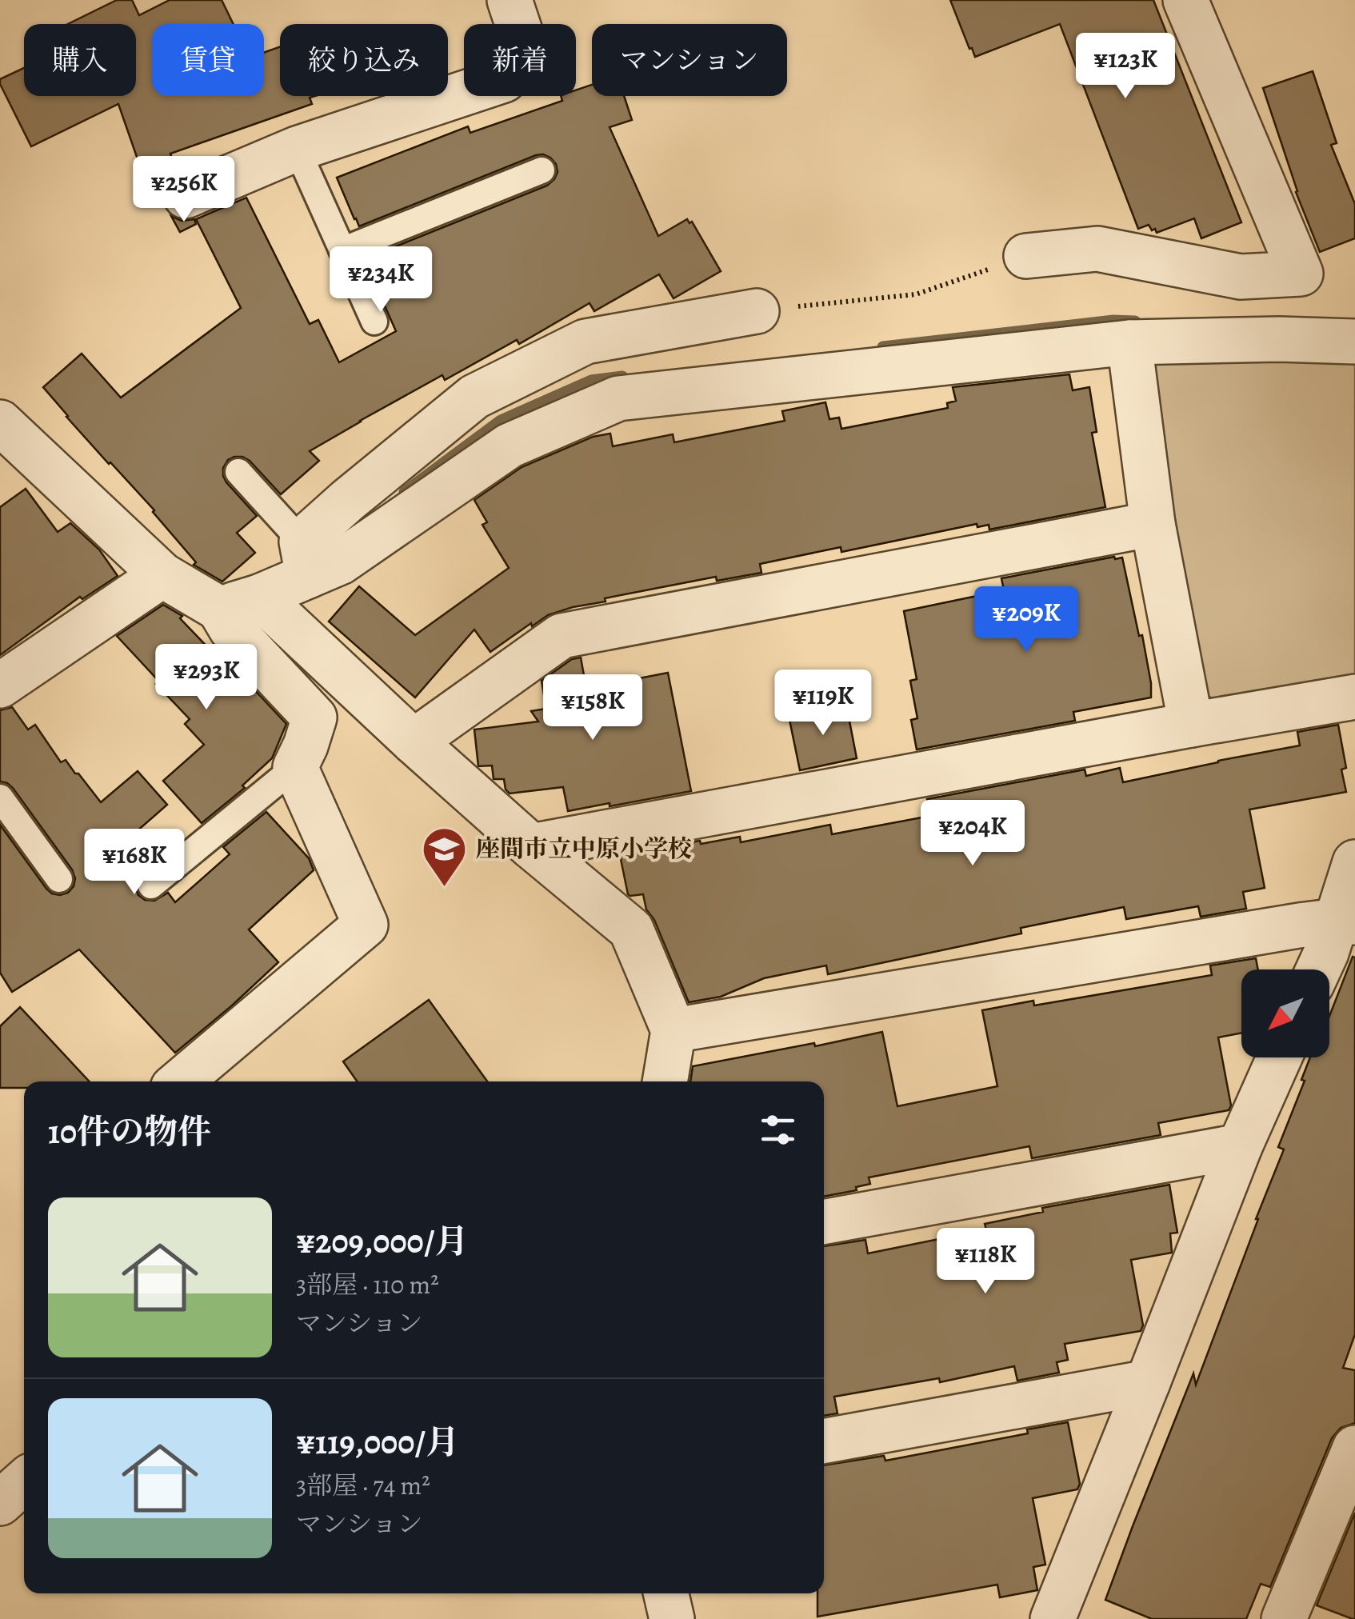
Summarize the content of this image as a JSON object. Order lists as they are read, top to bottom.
{
  "places": {
    "school or university": ["座間市立中原小学校"]
  },
  "north": "bottom left",
  "page": {
    "chip": [
      "購入",
      "賃貸",
      "絞り込み",
      "新着",
      "マンション"
    ],
    "price": [
      "¥123K",
      "¥256K",
      "¥234K",
      "¥209K",
      "¥293K",
      "¥119K",
      "¥158K",
      "¥204K",
      "¥168K",
      "¥118K"
    ],
    "heading": "10件の物件",
    "list": [
      {
        "name": "¥209,000/月",
        "note": "3部屋 · 110 m² · マンション"
      },
      {
        "name": "¥119,000/月",
        "note": "3部屋 · 74 m² · マンション"
      }
    ]
  }
}
